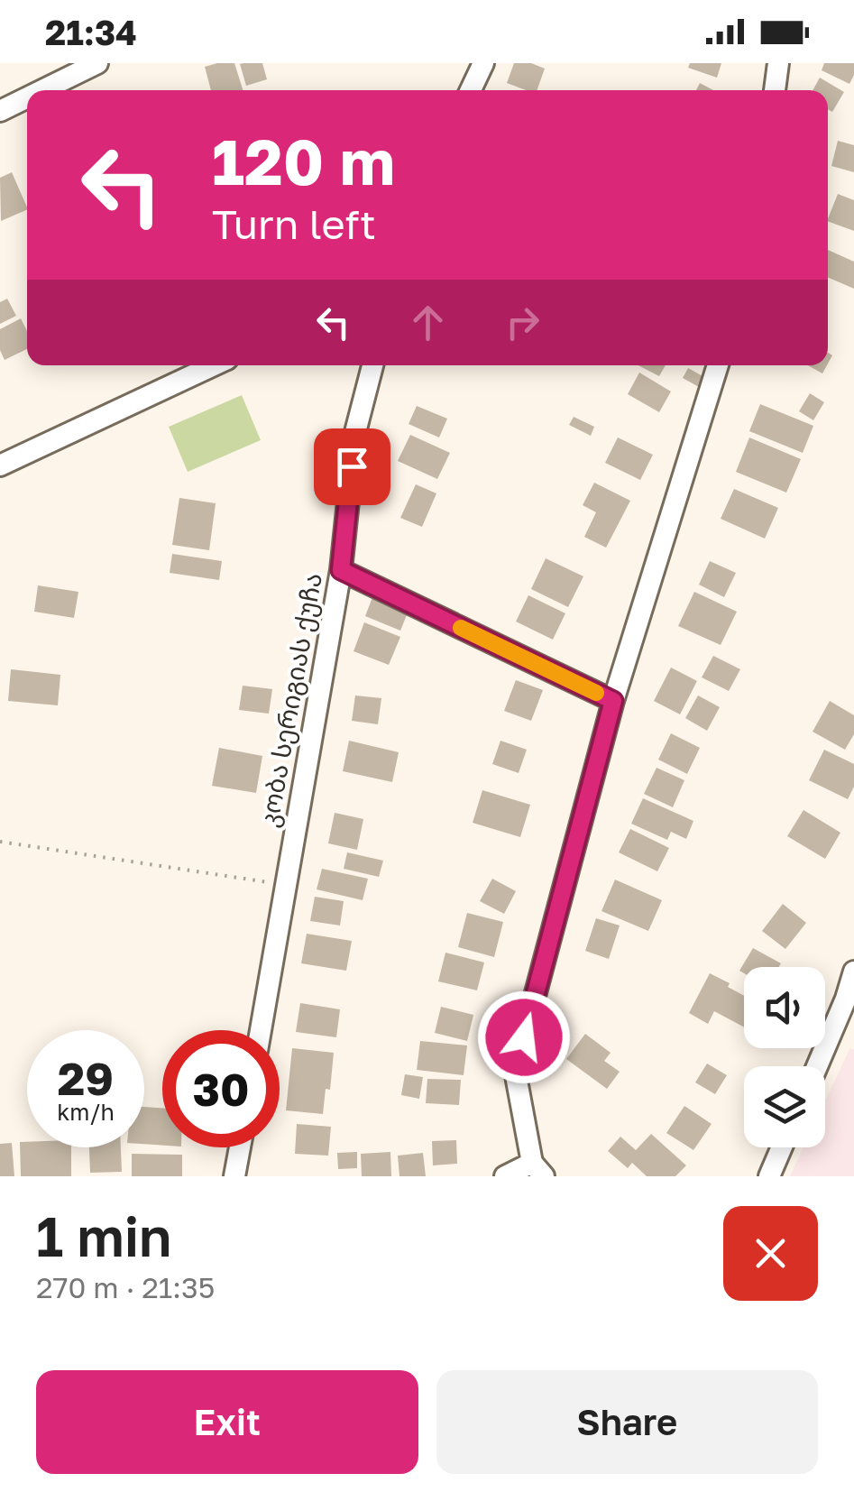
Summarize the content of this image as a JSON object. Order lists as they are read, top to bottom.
{
  "streets": {
    "street": ["კობა სერიგიას ქუჩა"]
  },
  "page": {
    "status": "21:34",
    "turn": ["120 m", "Turn left"],
    "speed": "29 km/h",
    "limit": "30",
    "heading": ["1 min", "270 m · 21:35"],
    "buttons": ["Exit", "Share"]
  }
}
